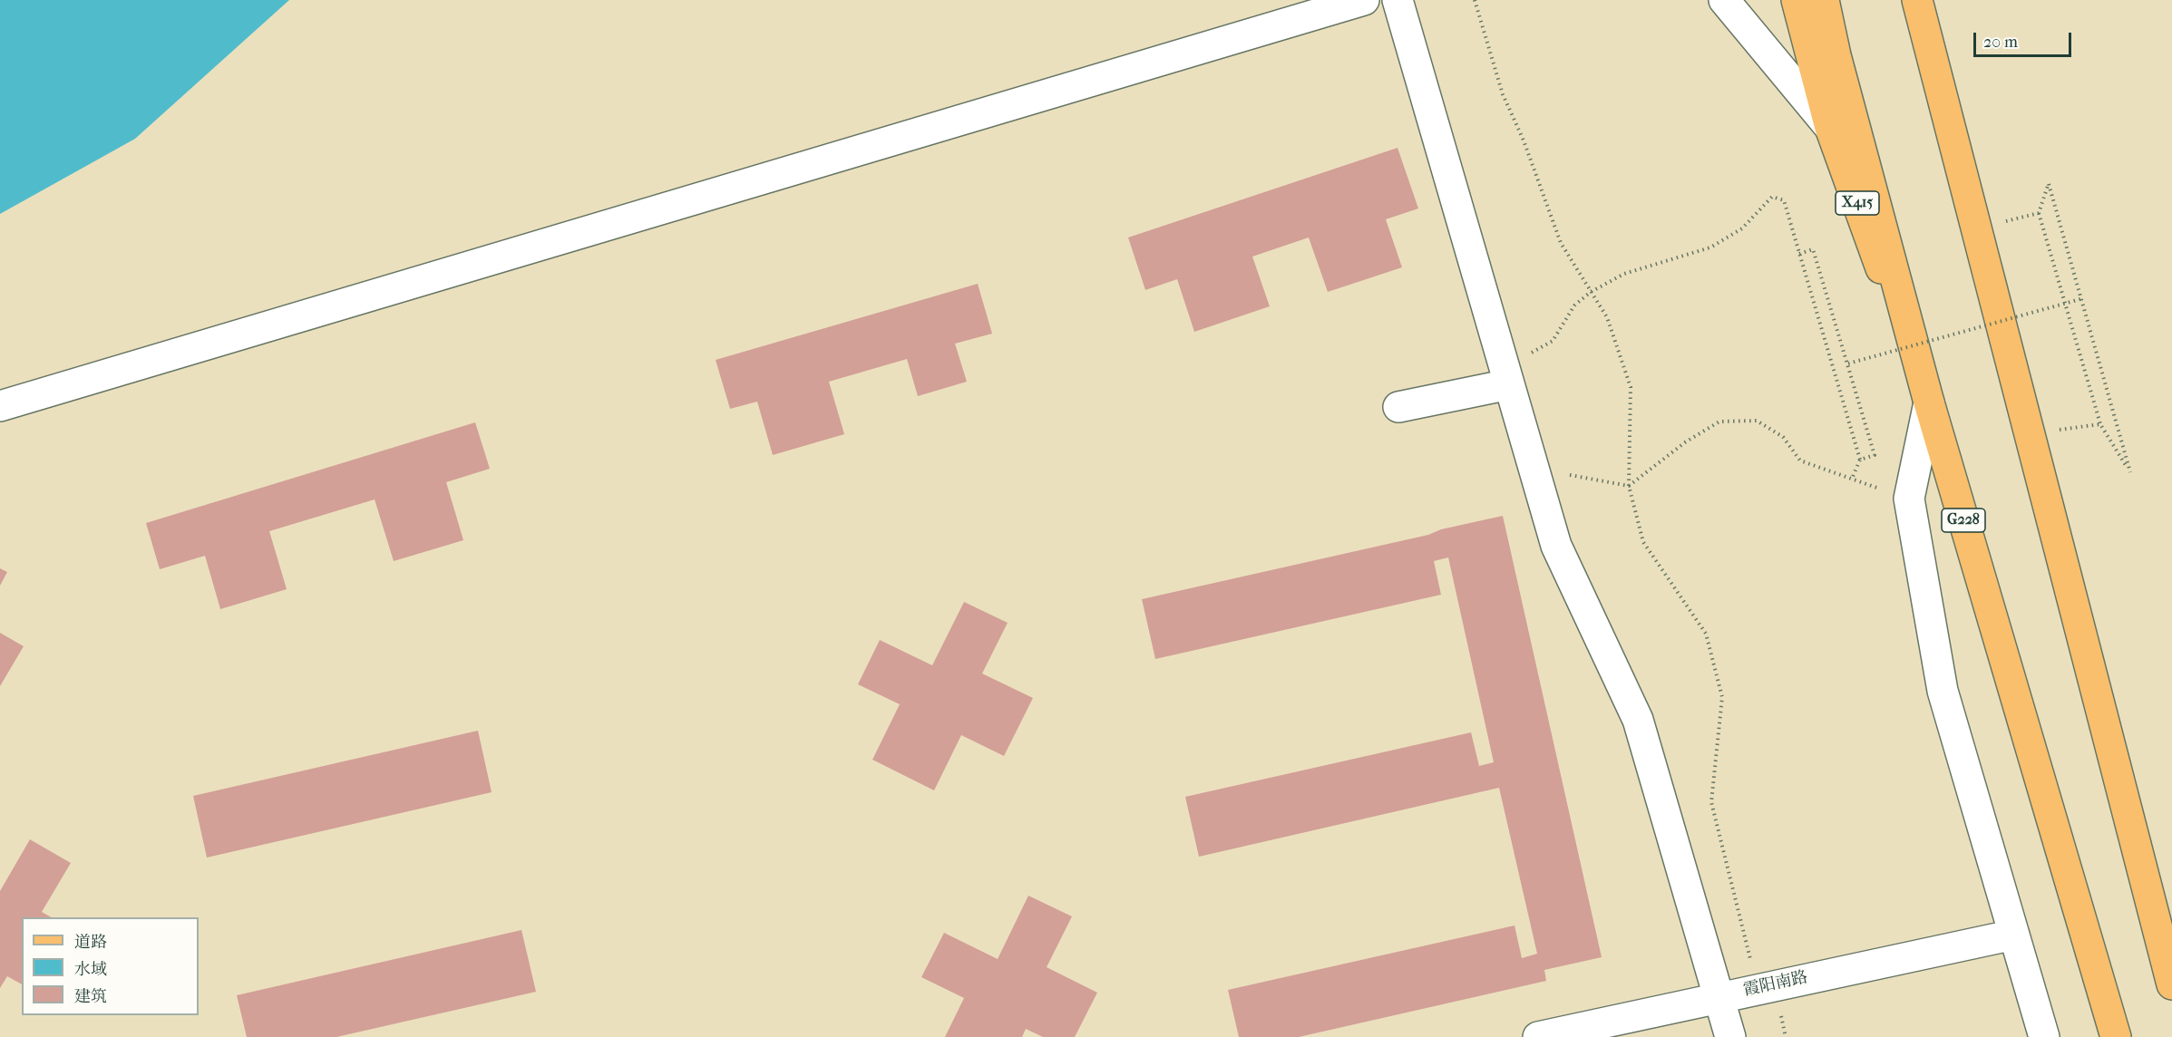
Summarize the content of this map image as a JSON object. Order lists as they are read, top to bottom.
{
  "streets": {
    "main road": ["X415", "G228"],
    "street": ["霞阳南路"]
  },
  "crossings": [
    ["X415", "G228"]
  ],
  "legend": ["道路", "水域", "建筑"],
  "scale_bar": "20 m"
}
